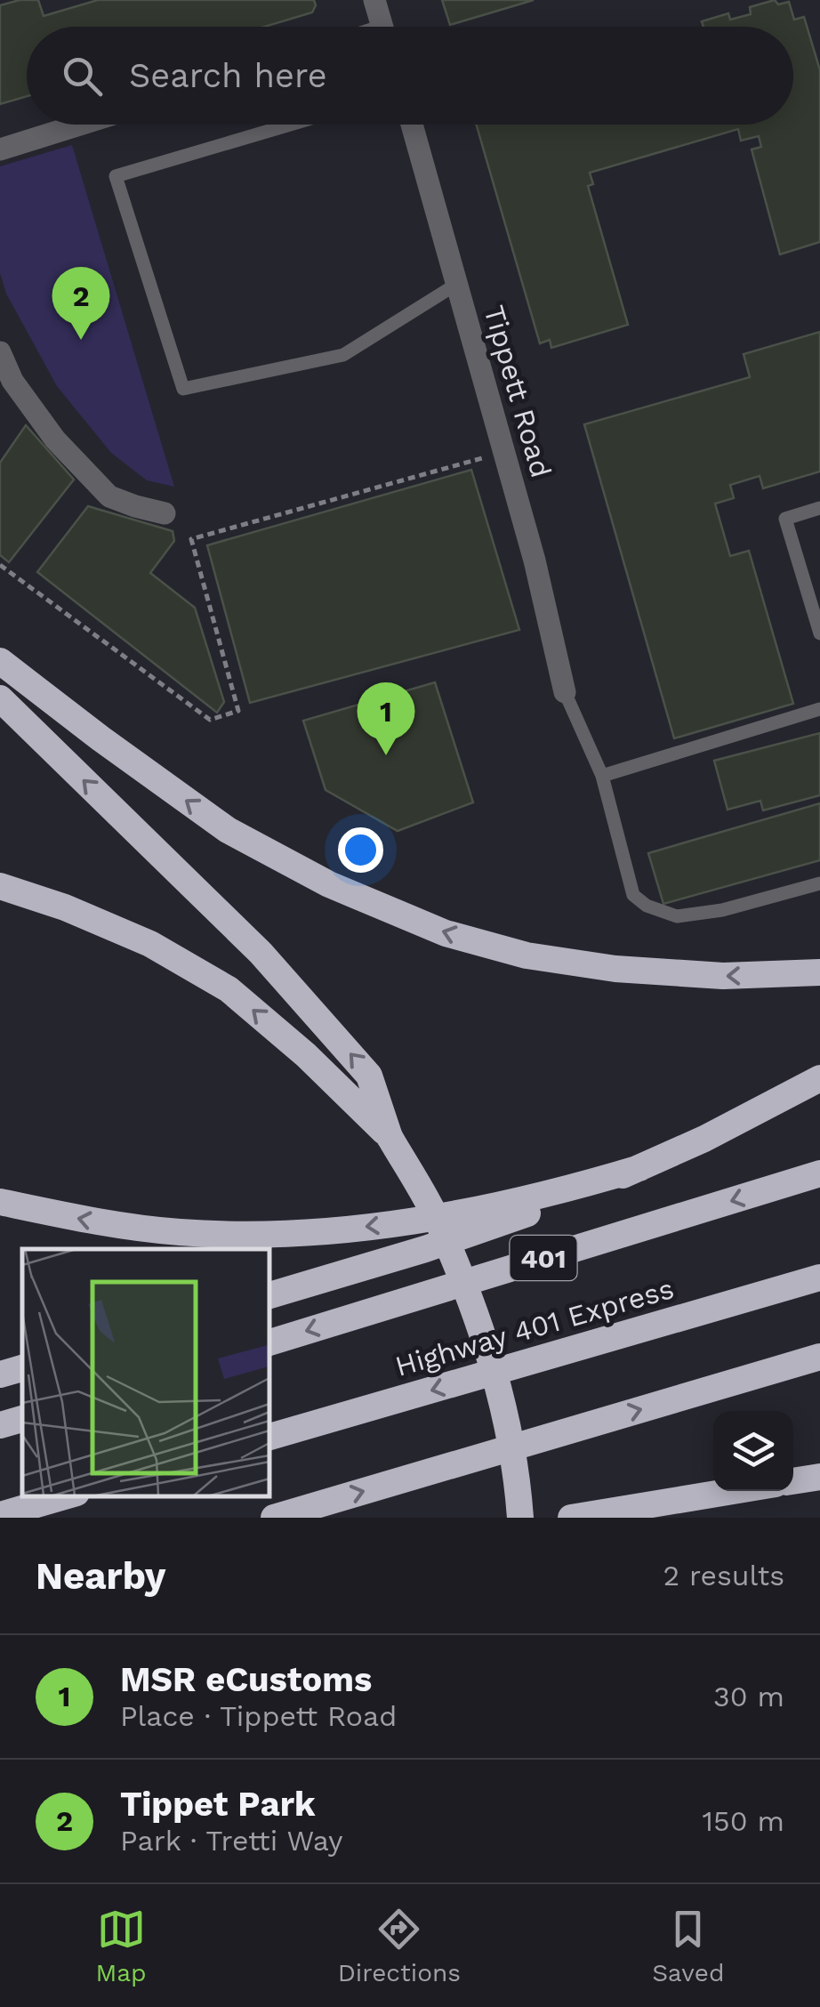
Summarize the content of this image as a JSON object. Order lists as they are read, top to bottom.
{
  "streets": {
    "highway": ["401", "Highway 401 Express"],
    "street": ["Tippett Road"]
  },
  "page": {
    "search": "Search here",
    "pins": ["2", "1"],
    "heading": ["Nearby", "2 results"],
    "list": [
      {
        "mark": "1",
        "name": "MSR eCustoms",
        "note": "Place · Tippett Road",
        "value": "30 m"
      },
      {
        "mark": "2",
        "name": "Tippet Park",
        "note": "Park · Tretti Way",
        "value": "150 m"
      }
    ],
    "nav": ["Map", "Directions", "Saved"]
  }
}
